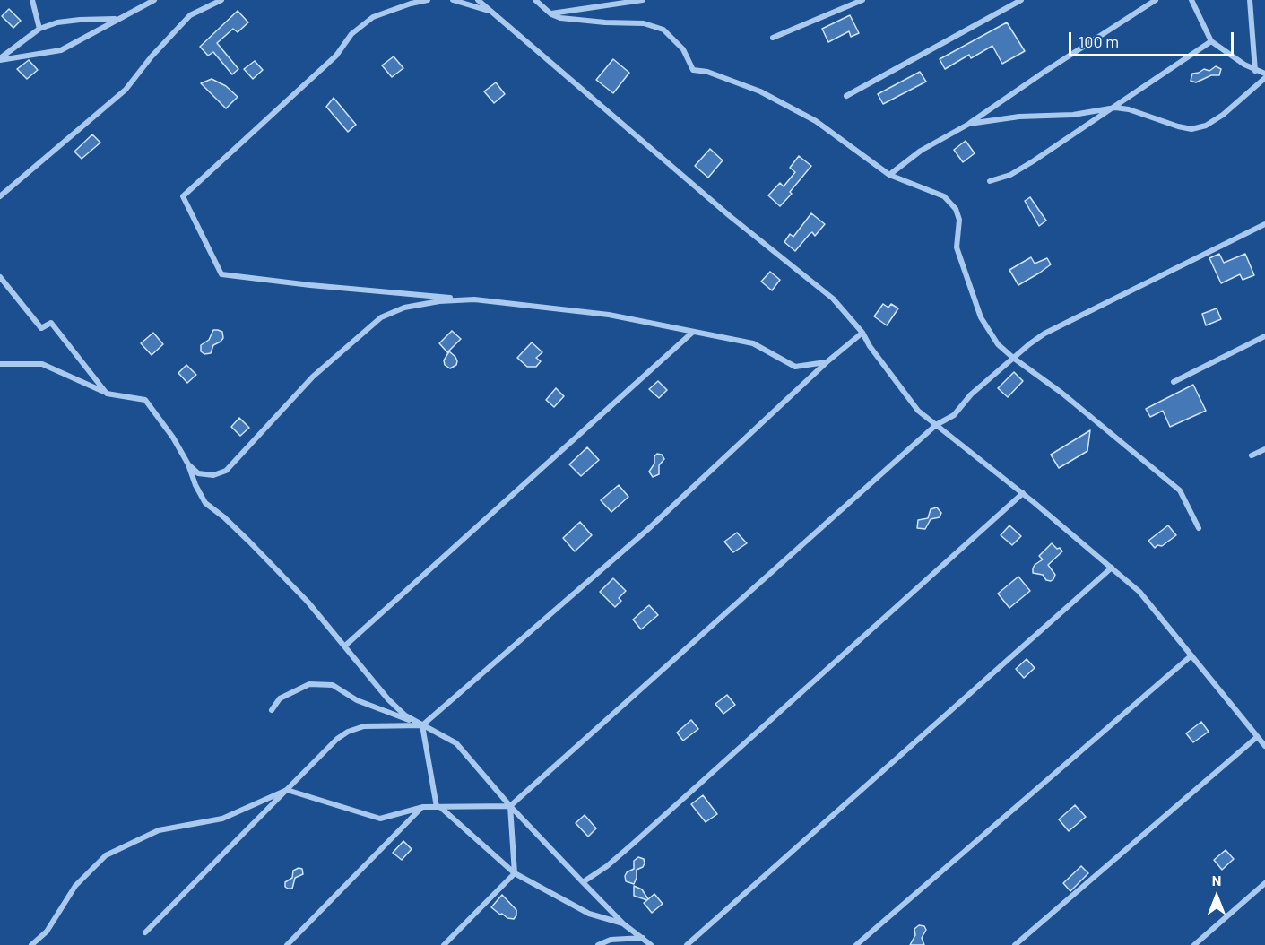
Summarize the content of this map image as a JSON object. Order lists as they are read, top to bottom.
{
  "scale_bar": "100 m",
  "north": "top"
}
